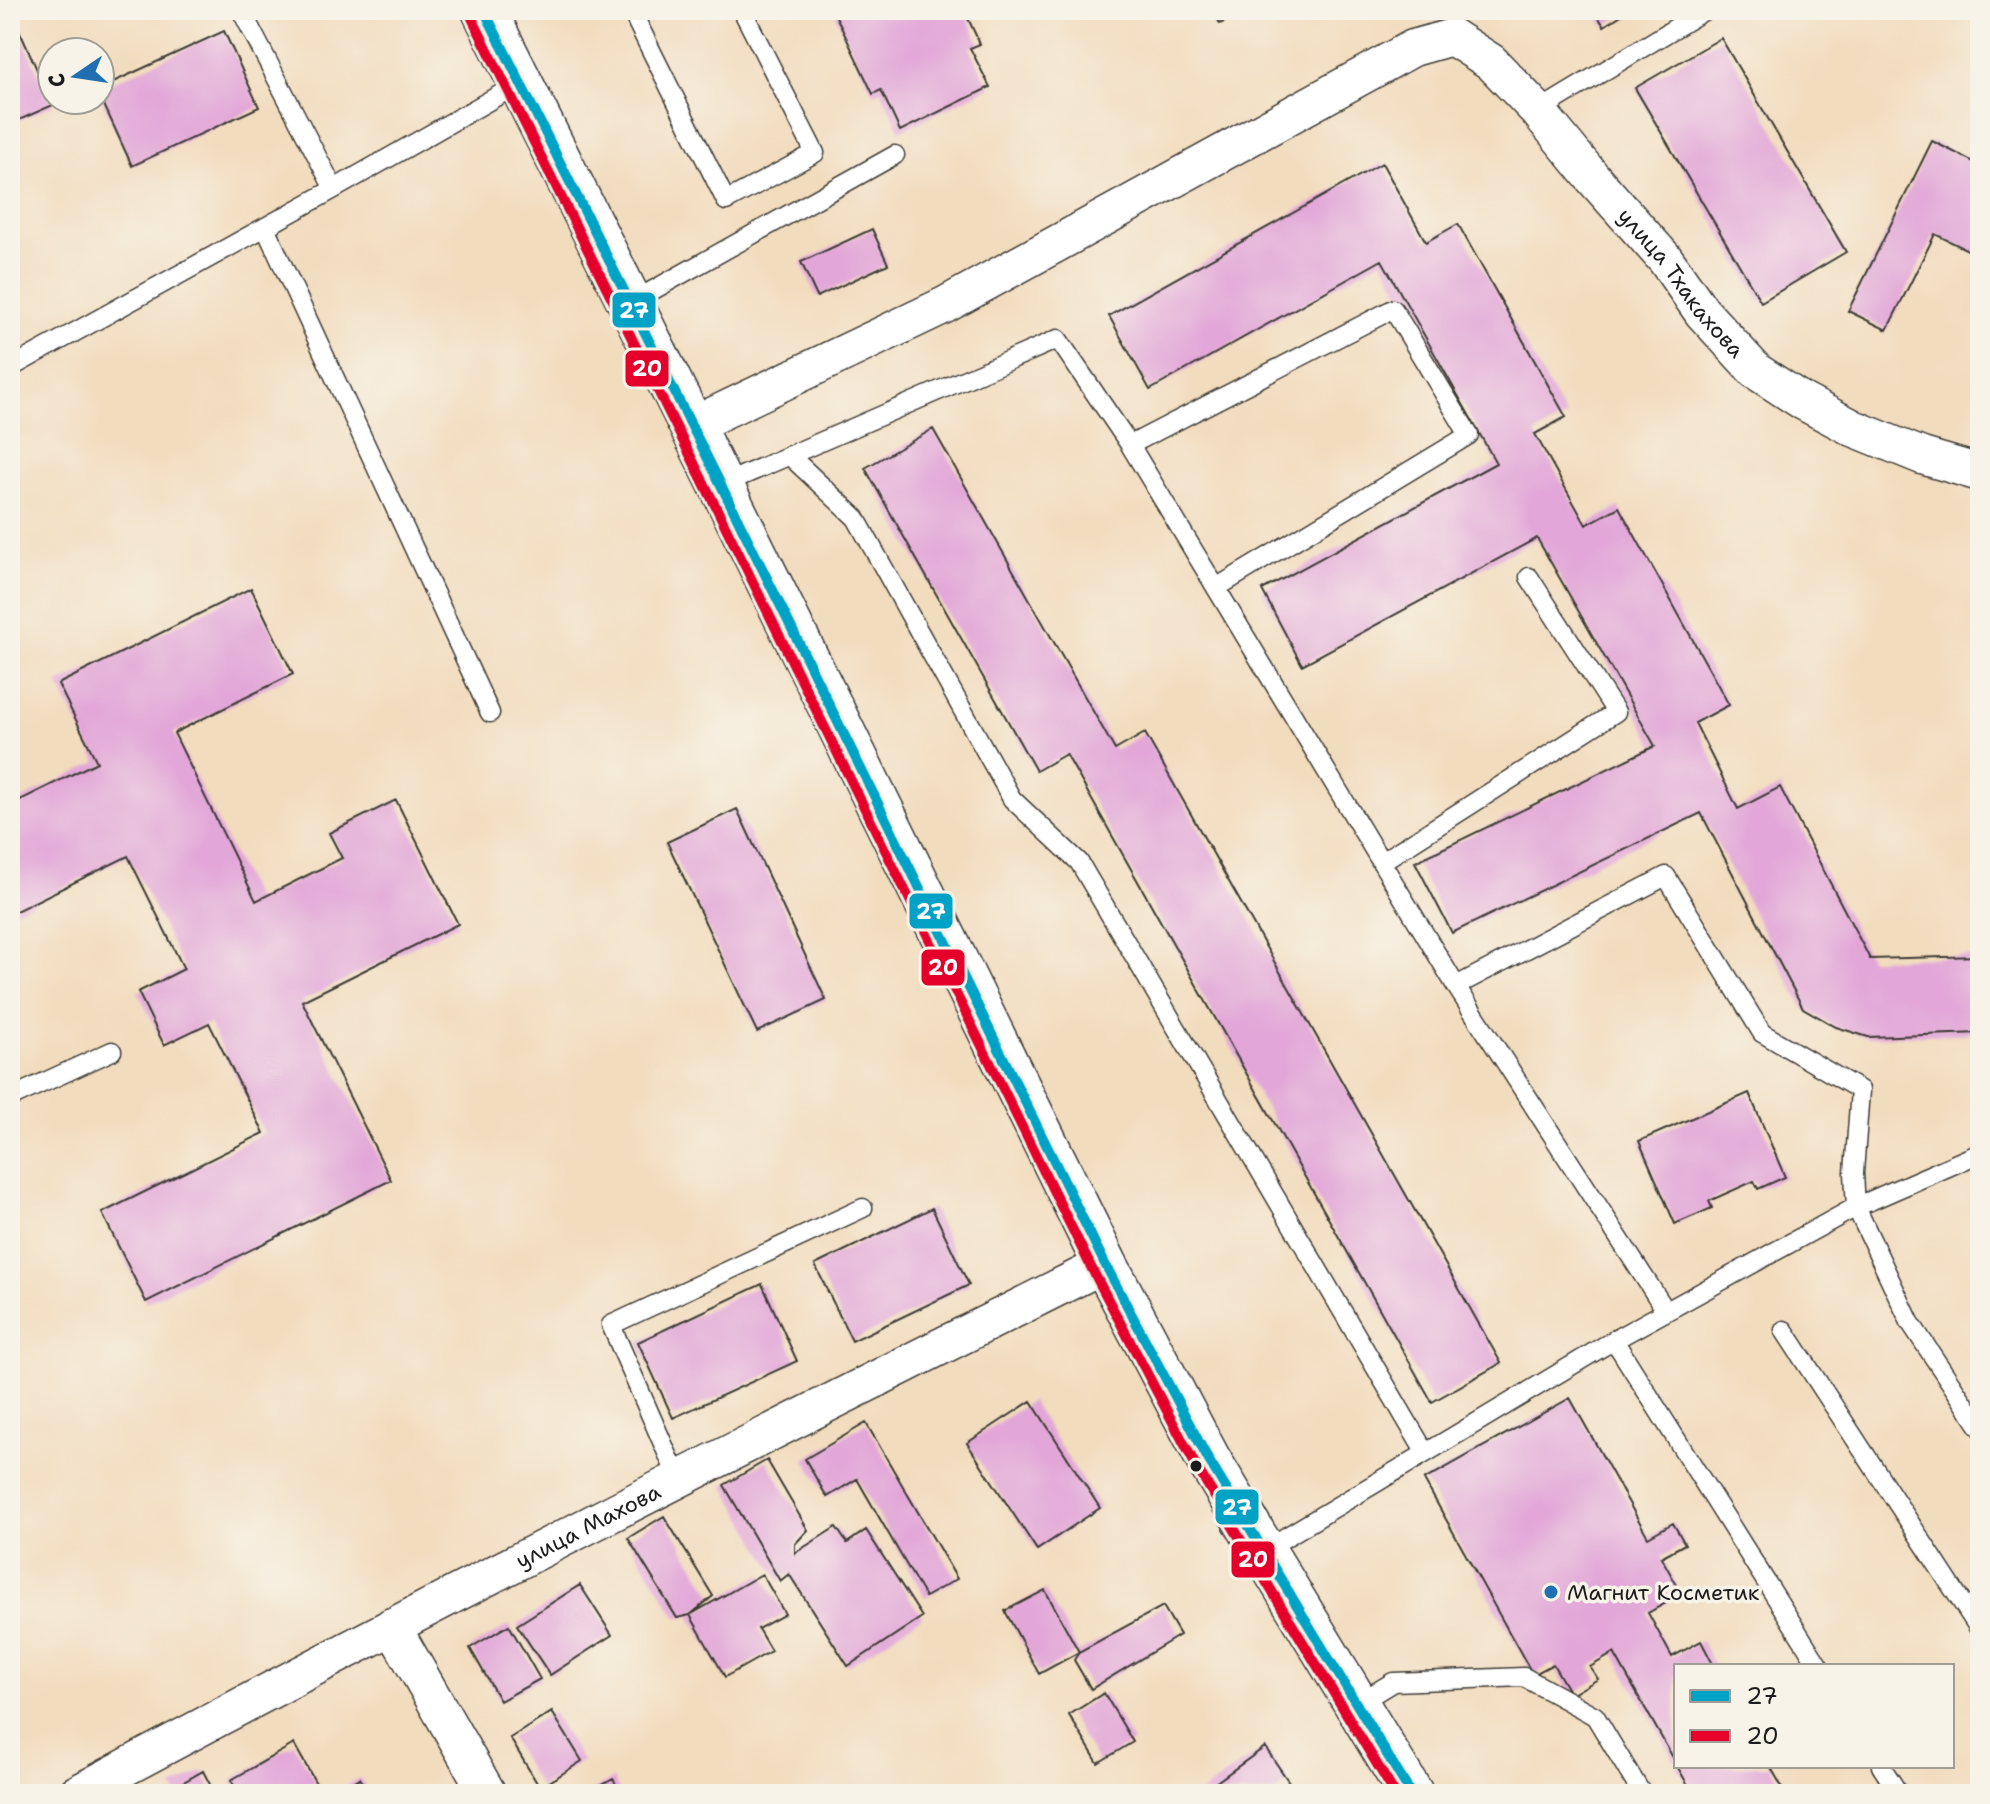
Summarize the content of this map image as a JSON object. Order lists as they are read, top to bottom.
{
  "streets": {
    "street": ["улица Тхакахова", "улица Махова"]
  },
  "places": ["Магнит Косметик"],
  "lines": ["transit line 27", "transit line 20"],
  "legend": ["27", "20"],
  "north": "left"
}
